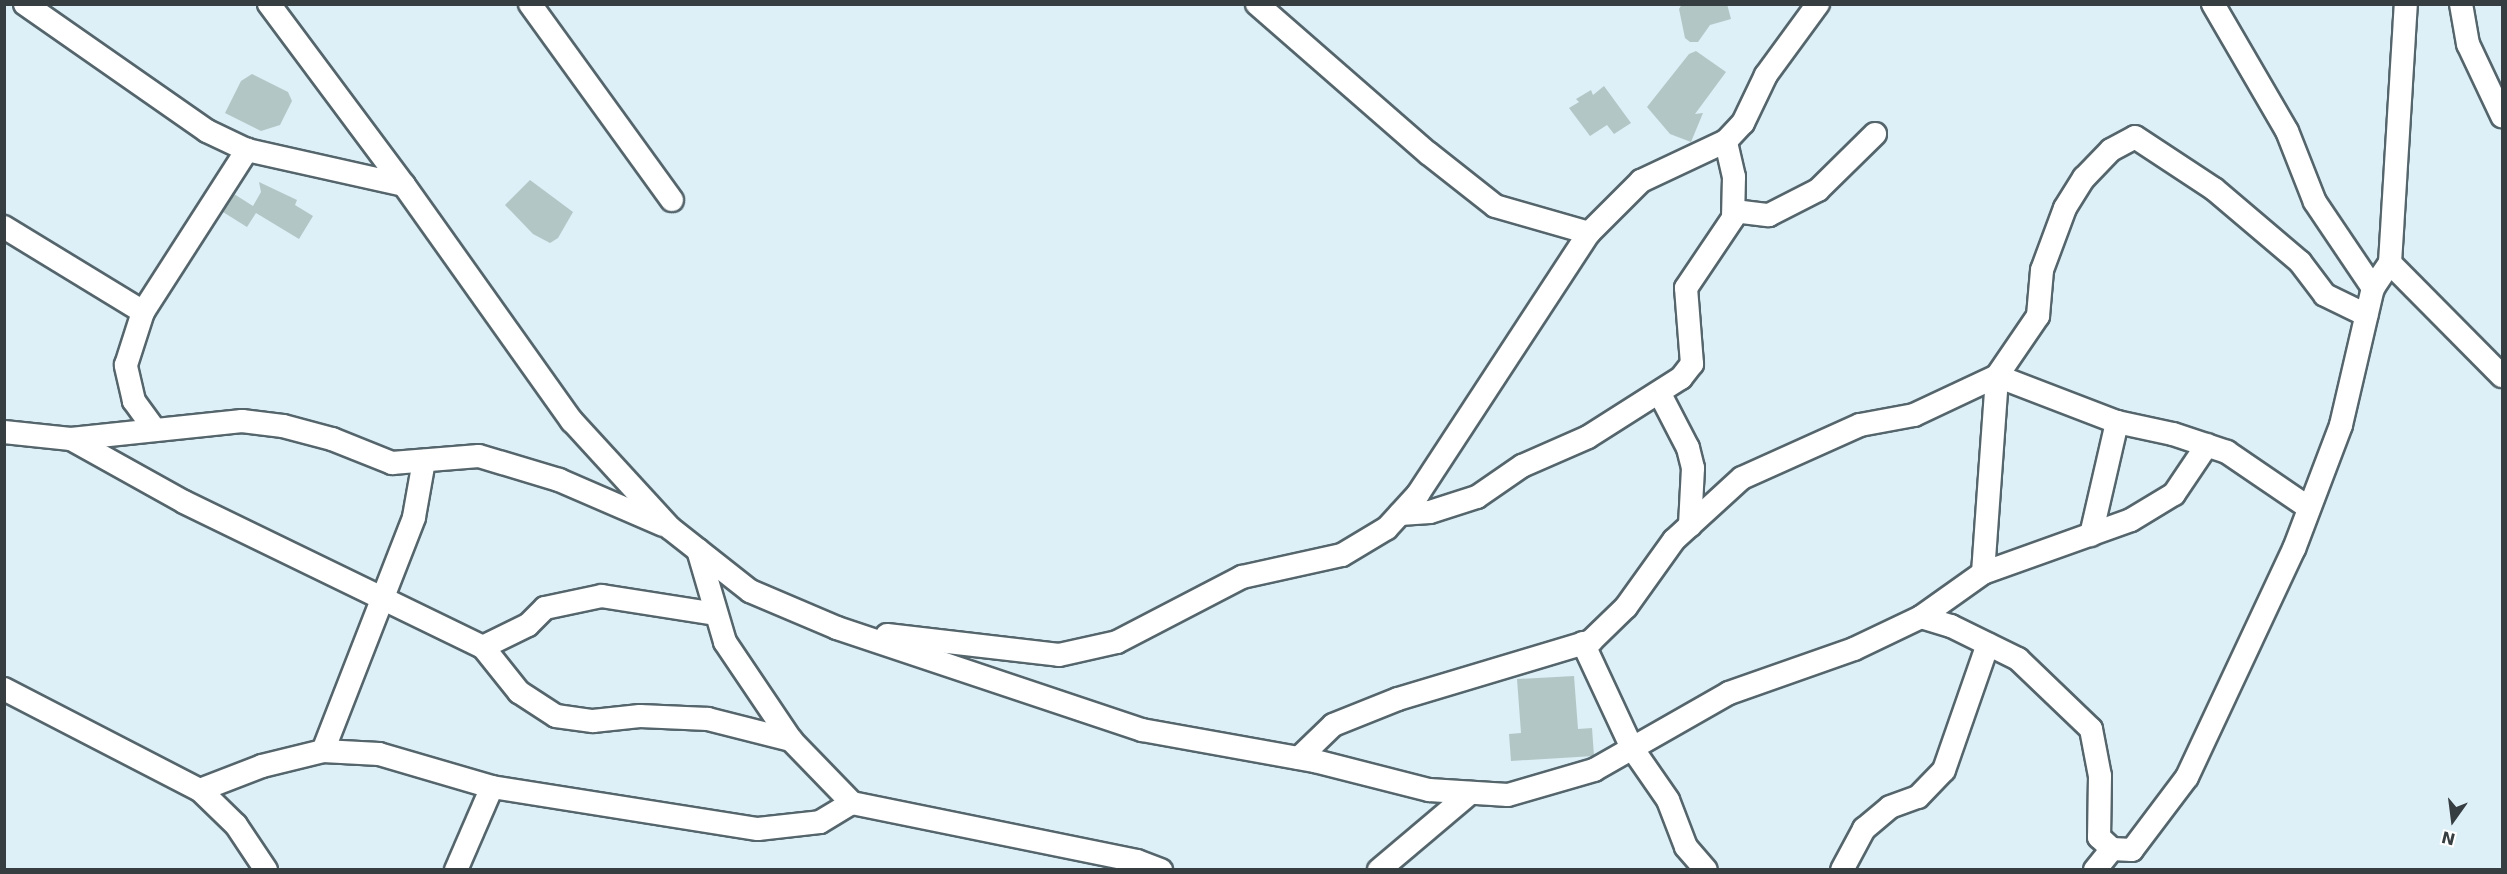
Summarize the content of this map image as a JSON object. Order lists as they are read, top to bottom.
{
  "north": "bottom"
}
